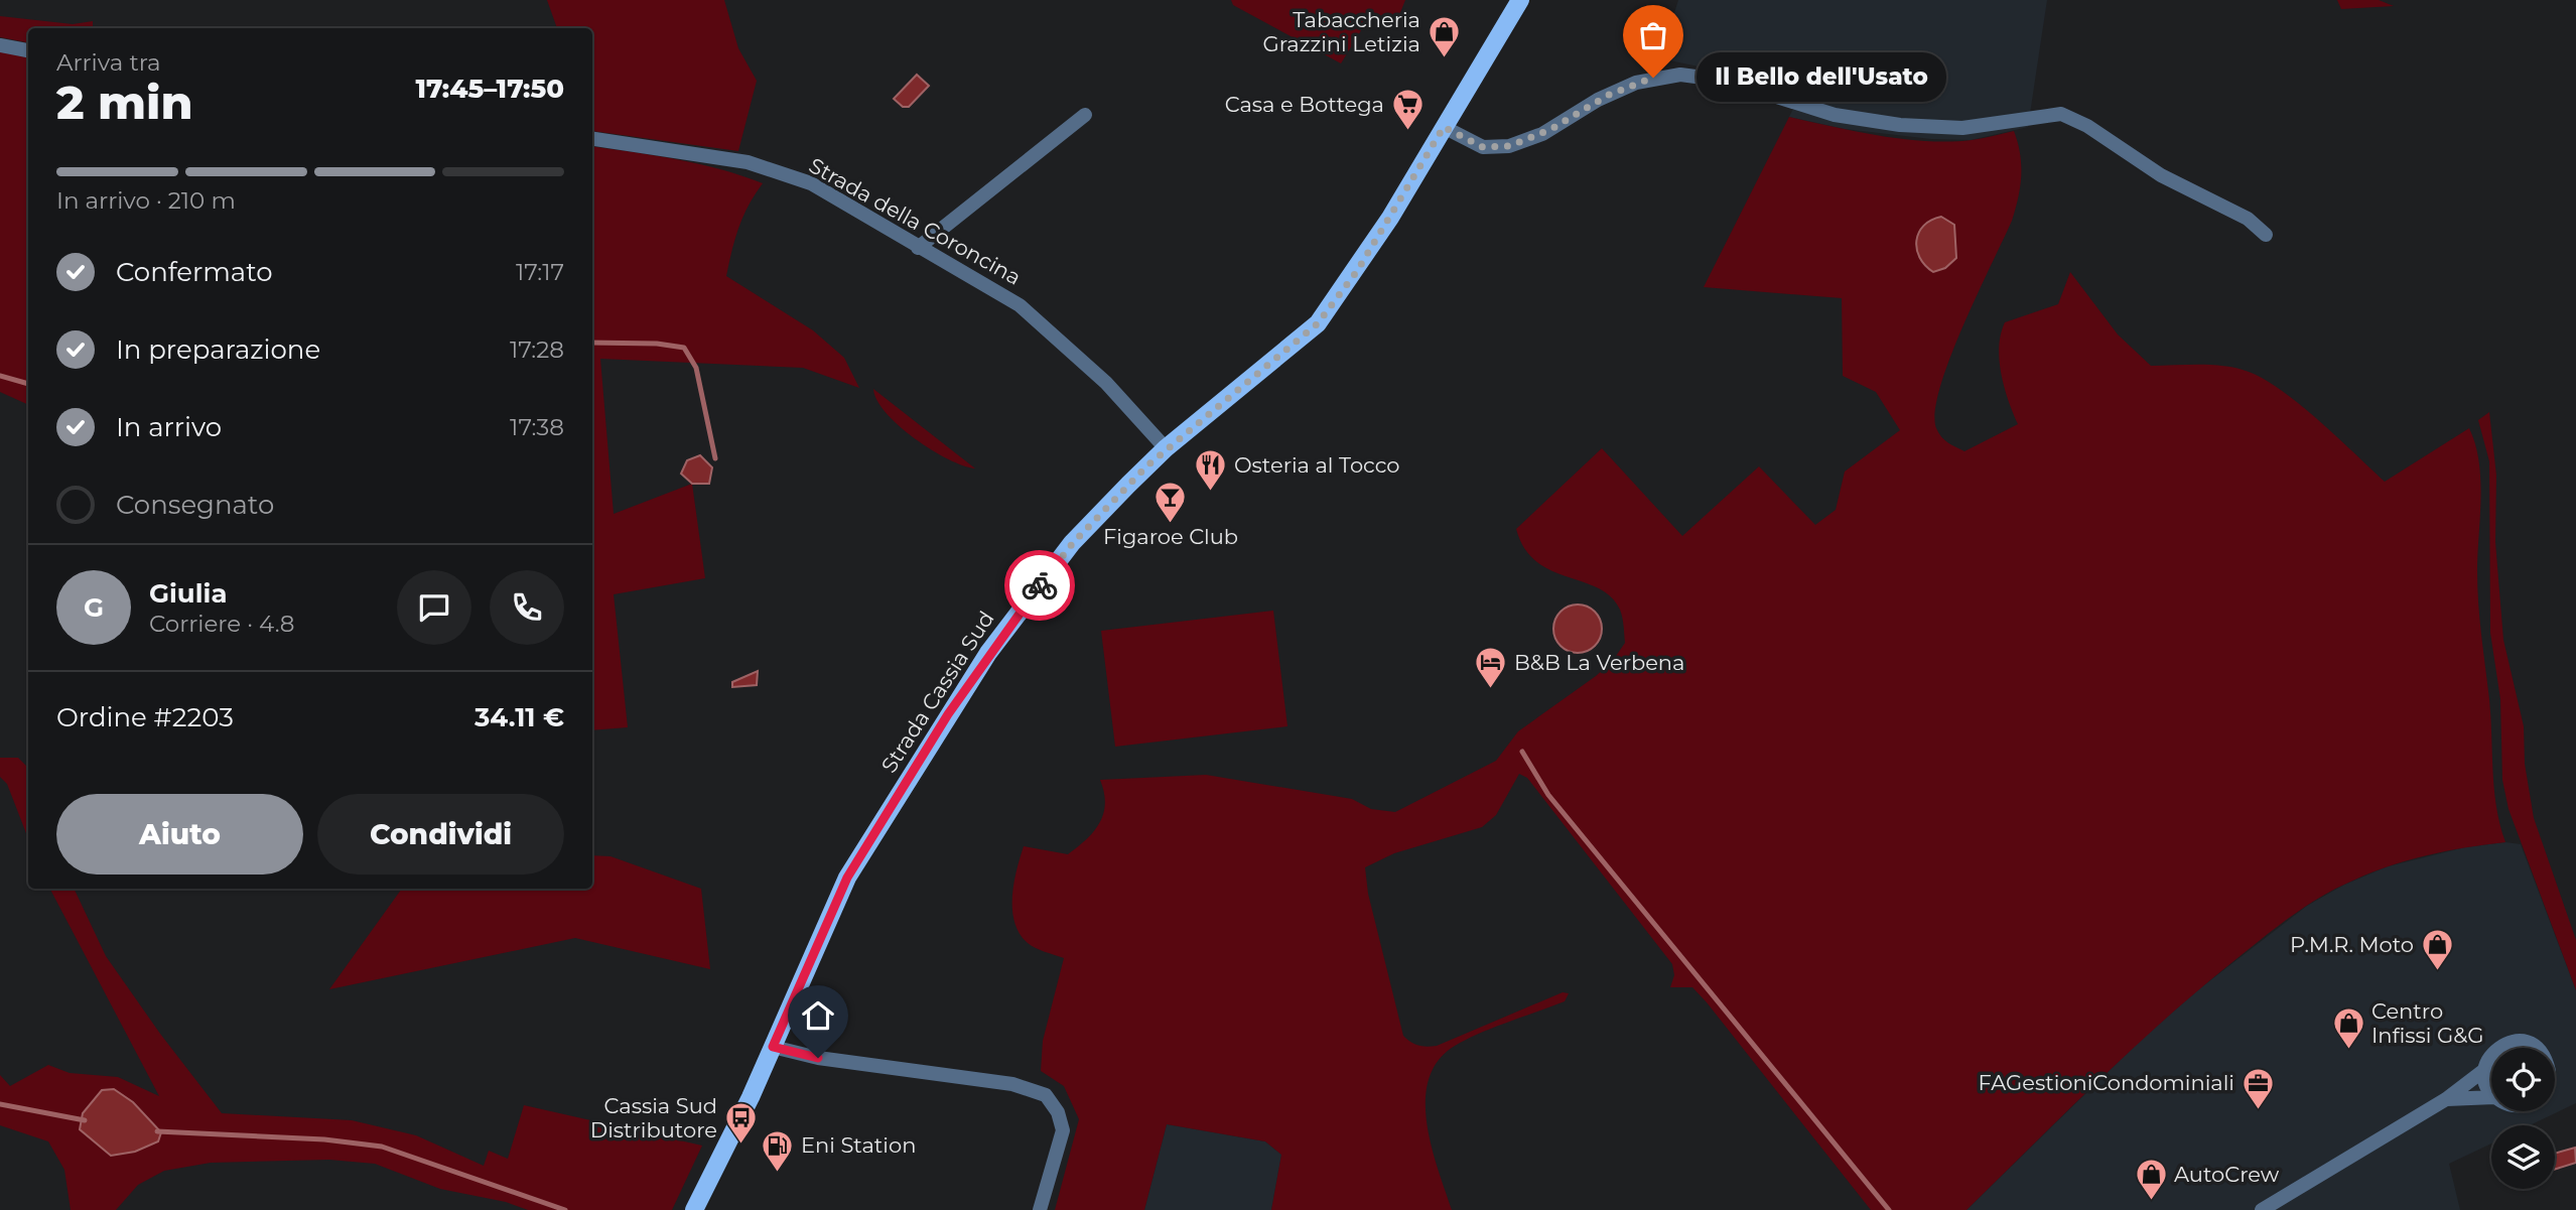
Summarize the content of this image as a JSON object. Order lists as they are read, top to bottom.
{
  "streets": {
    "main road": ["Strada Cassia Sud"],
    "street": ["Strada della Coroncina"]
  },
  "crossings": [
    ["Strada della Coroncina", "Strada Cassia Sud"]
  ],
  "places": {
    "shop": [
      "Tabaccheria Grazzini Letizia",
      "P.M.R. Moto",
      "Centro Infissi G&G",
      "AutoCrew"
    ],
    "other": ["Il Bello dell'Usato"],
    "supermarket": ["Casa e Bottega"],
    "restaurant": ["Osteria al Tocco"],
    "bar": ["Figaroe Club"],
    "hotel": ["B&B La Verbena"],
    "office": ["FAGestioniCondominiali"],
    "bus stop": ["Cassia Sud Distributore"],
    "fuel station": ["Eni Station"]
  },
  "page": {
    "heading": ["2 min", "Arriva tra", "17:45–17:50"],
    "panel": [
      "Giulia",
      "Corriere · 4.8",
      "Ordine #2203",
      "34.11 €"
    ],
    "bubble": "Il Bello dell'Usato",
    "bar": "In arrivo · 210 m",
    "list": [
      ["Confermato", "17:17"],
      ["In preparazione", "17:28"],
      ["In arrivo", "17:38"],
      "Consegnato"
    ],
    "round": "G",
    "buttons": ["Aiuto", "Condividi"]
  }
}
